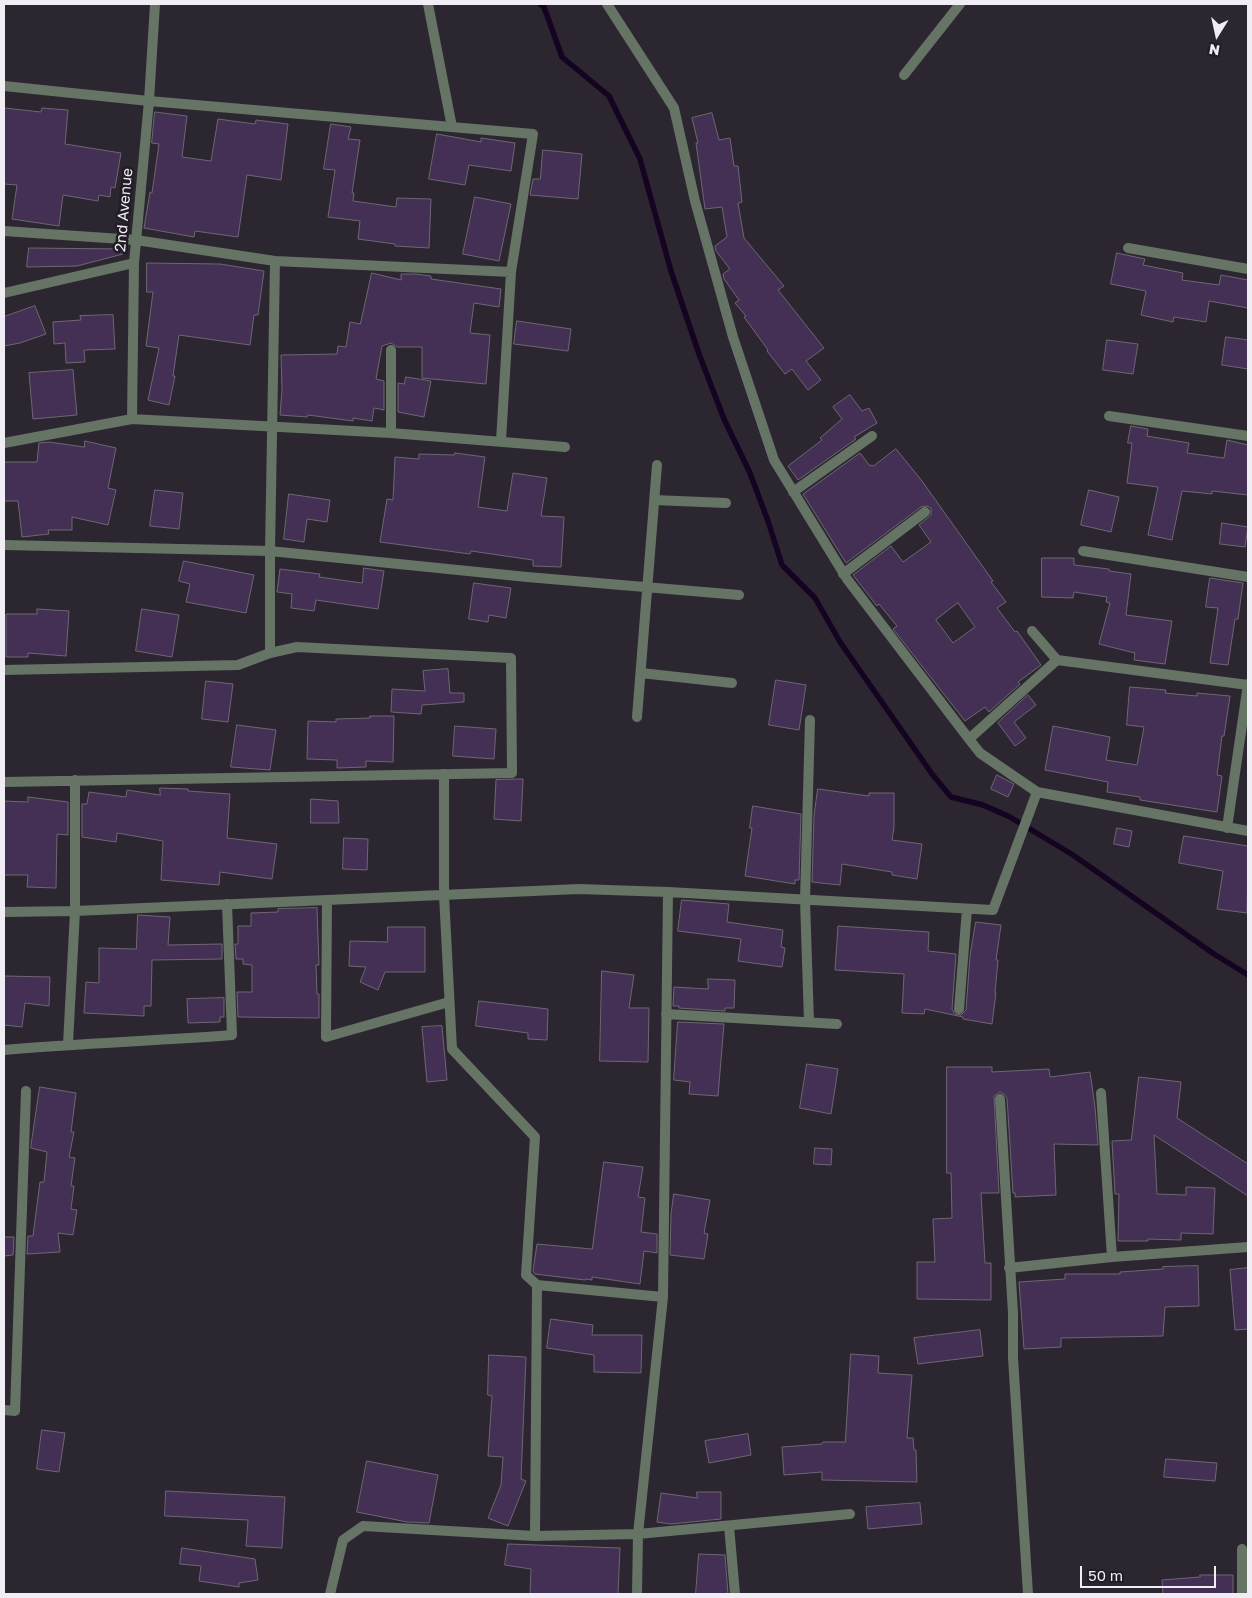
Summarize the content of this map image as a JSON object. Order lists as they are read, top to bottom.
{
  "streets": {
    "street": ["2nd Avenue"]
  },
  "scale_bar": "50 m",
  "north": "bottom"
}
